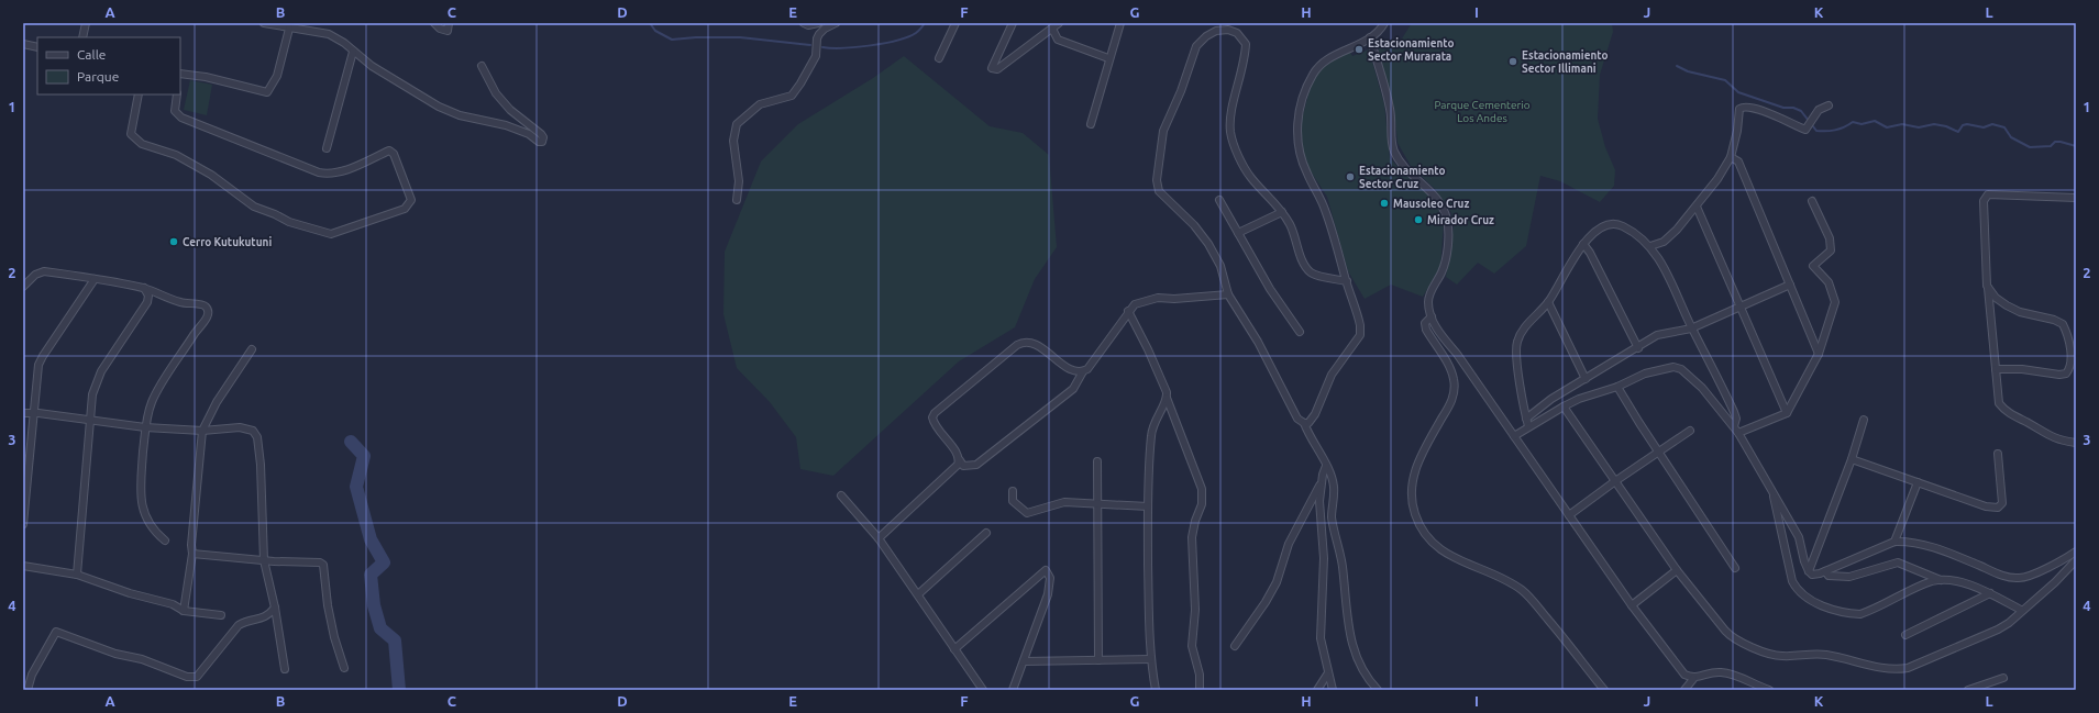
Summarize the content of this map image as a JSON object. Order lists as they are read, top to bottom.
{
  "parks": ["Parque Cementerio Los Andes"],
  "places": [
    "Estacionamiento Sector Murarata",
    "Estacionamiento Sector Illimani",
    "Estacionamiento Sector Cruz",
    "Mausoleo Cruz",
    "Mirador Cruz",
    "Cerro Kutukutuni"
  ],
  "legend": ["Calle", "Parque"],
  "grid": {
    "columns": [
      "A",
      "B",
      "C",
      "D",
      "E",
      "F",
      "G",
      "H",
      "I",
      "J",
      "K",
      "L"
    ],
    "rows": [
      "1",
      "2",
      "3",
      "4"
    ]
  }
}
